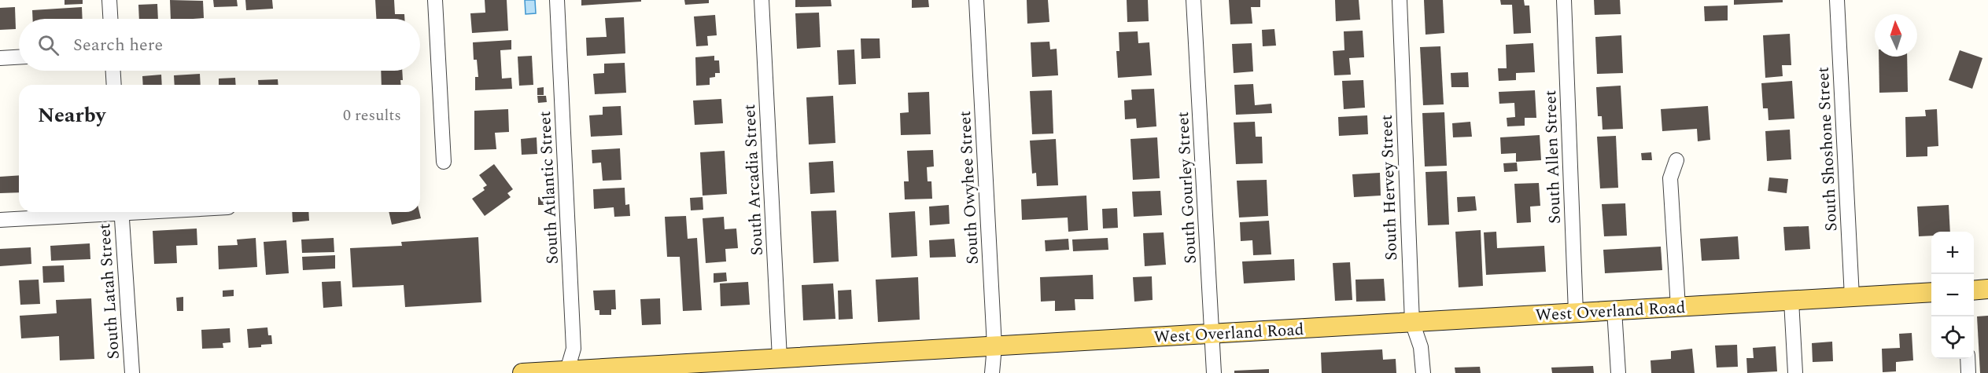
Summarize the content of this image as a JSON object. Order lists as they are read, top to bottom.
{
  "streets": {
    "main road": ["West Overland Road"],
    "street": [
      "South Shoshone Street",
      "South Allen Street",
      "South Arcadia Street",
      "South Atlantic Street",
      "South Owyhee Street",
      "South Gourley Street",
      "South Hervey Street",
      "South Latah Street"
    ]
  },
  "crossings": [
    ["South Shoshone Street", "West Overland Road"],
    ["South Allen Street", "West Overland Road"],
    ["South Arcadia Street", "West Overland Road"],
    ["South Atlantic Street", "West Overland Road"],
    ["South Owyhee Street", "West Overland Road"],
    ["South Gourley Street", "West Overland Road"],
    ["South Hervey Street", "West Overland Road"]
  ],
  "north": "top",
  "page": {
    "search": "Search here",
    "heading": ["Nearby", "0 results"],
    "map_buttons": ["+", "−"]
  }
}
